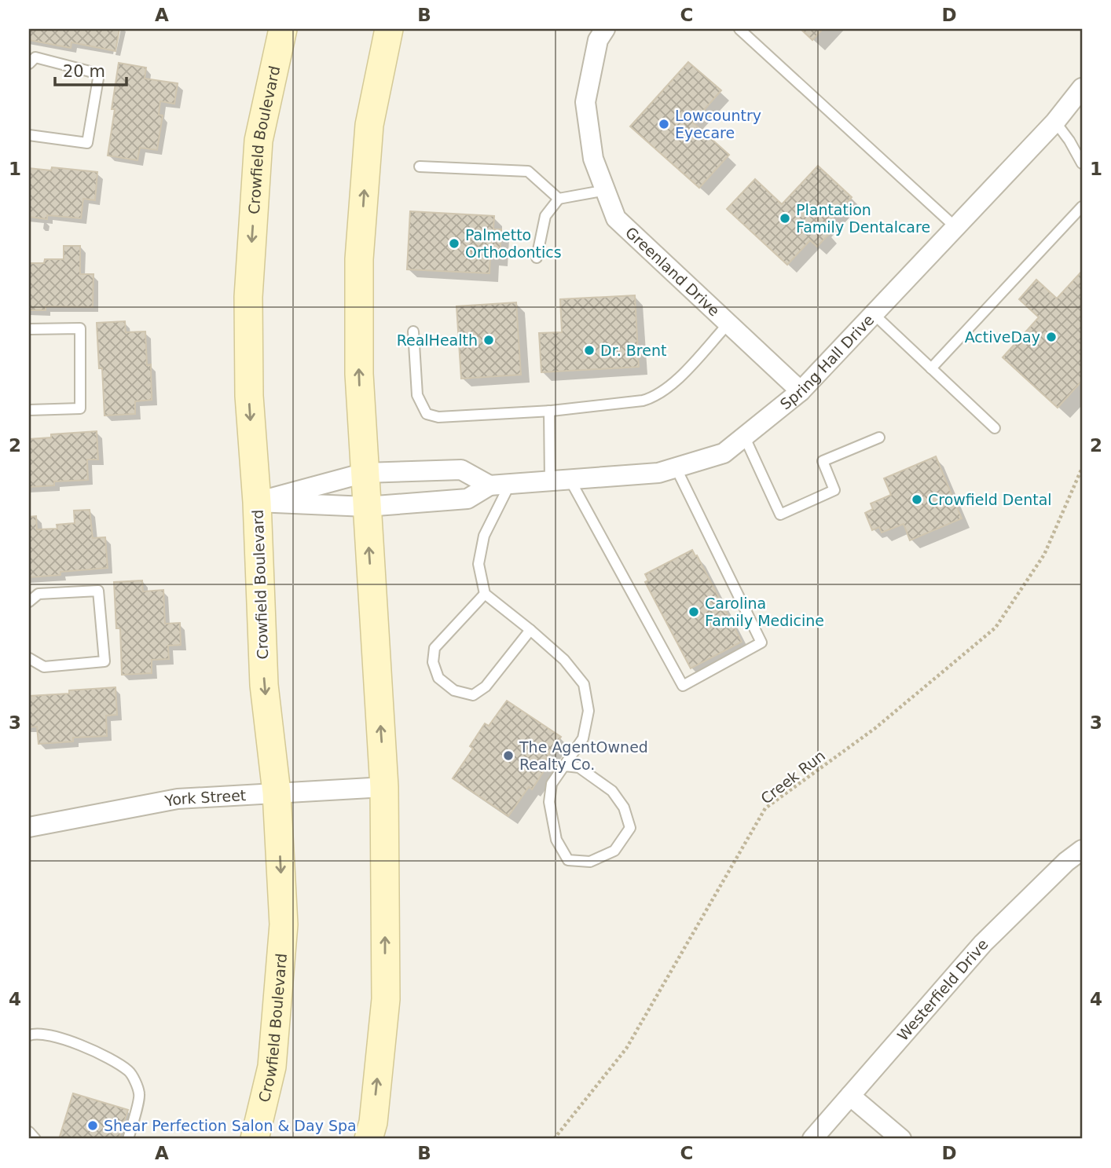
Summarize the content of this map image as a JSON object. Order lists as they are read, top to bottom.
{
  "streets": {
    "main road": ["Crowfield Boulevard"],
    "street": [
      "Greenland Drive",
      "Spring Hall Drive",
      "York Street",
      "Westerfield Drive"
    ],
    "path": ["Creek Run"]
  },
  "crossings": [
    ["Crowfield Boulevard", "Spring Hall Drive"],
    ["Crowfield Boulevard", "York Street"],
    ["Greenland Drive", "Spring Hall Drive"]
  ],
  "places": [
    "Lowcountry Eyecare",
    "Plantation Family Dentalcare",
    "Palmetto Orthodontics",
    "ActiveDay",
    "RealHealth",
    "Dr. Brent",
    "Crowfield Dental",
    "Carolina Family Medicine",
    "The AgentOwned Realty Co.",
    "Shear Perfection Salon & Day Spa"
  ],
  "scale_bar": "20 m",
  "grid": {
    "columns": [
      "A",
      "B",
      "C",
      "D"
    ],
    "rows": [
      "1",
      "2",
      "3",
      "4"
    ]
  }
}
